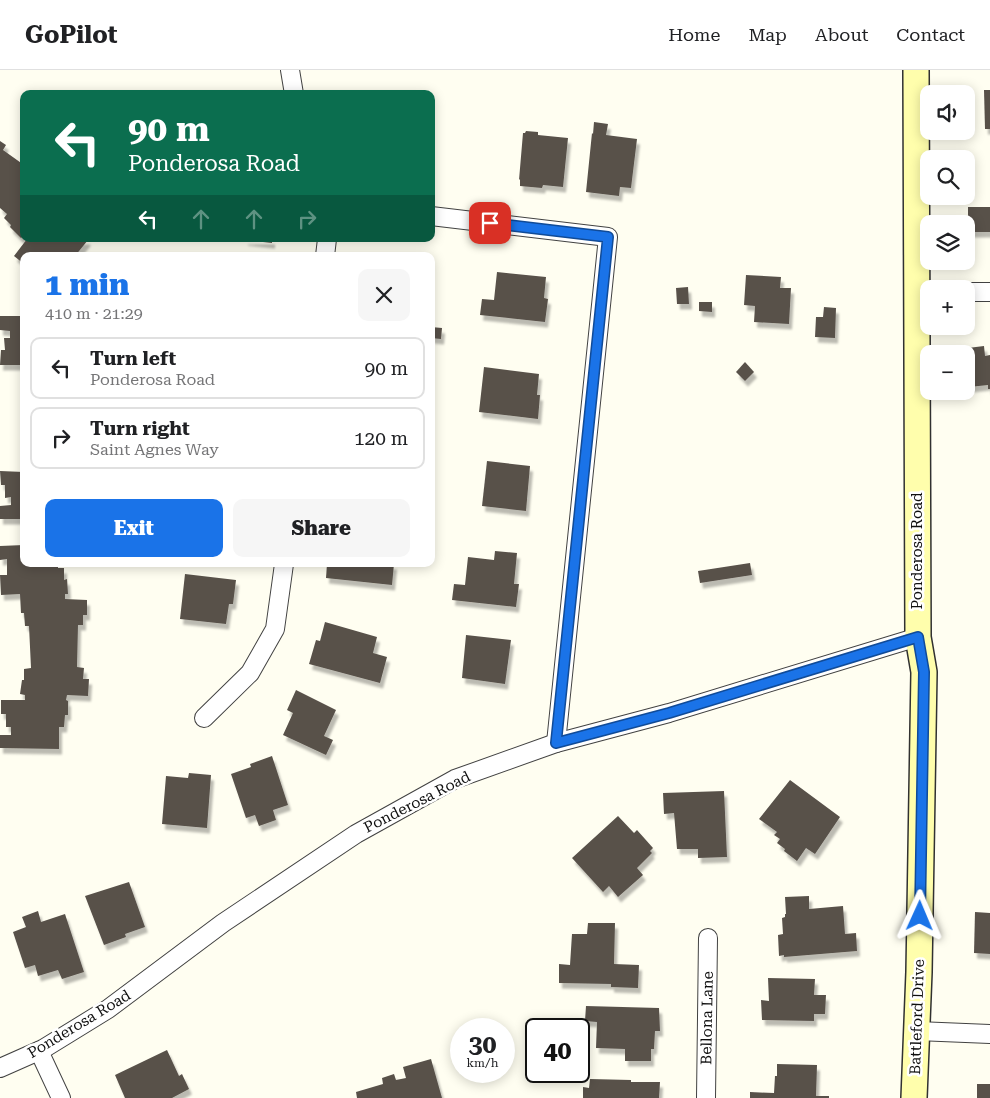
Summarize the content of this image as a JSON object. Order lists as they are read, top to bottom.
{
  "streets": {
    "street": ["Ponderosa Road", "Battleford Drive", "Bellona Lane"]
  },
  "crossings": [
    ["Ponderosa Road", "Battleford Drive"]
  ],
  "page": {
    "header": "GoPilot",
    "nav": [
      "Home",
      "Map",
      "About",
      "Contact"
    ],
    "map_buttons": ["+", "−"],
    "turn": ["90 m", "Ponderosa Road"],
    "heading": ["1 min", "410 m · 21:29"],
    "list": [
      {
        "name": "Turn left",
        "note": "Ponderosa Road",
        "value": "90 m"
      },
      {
        "name": "Turn right",
        "note": "Saint Agnes Way",
        "value": "120 m"
      }
    ],
    "buttons": ["Exit", "Share"],
    "speed": "30 km/h",
    "limit": "40"
  }
}
